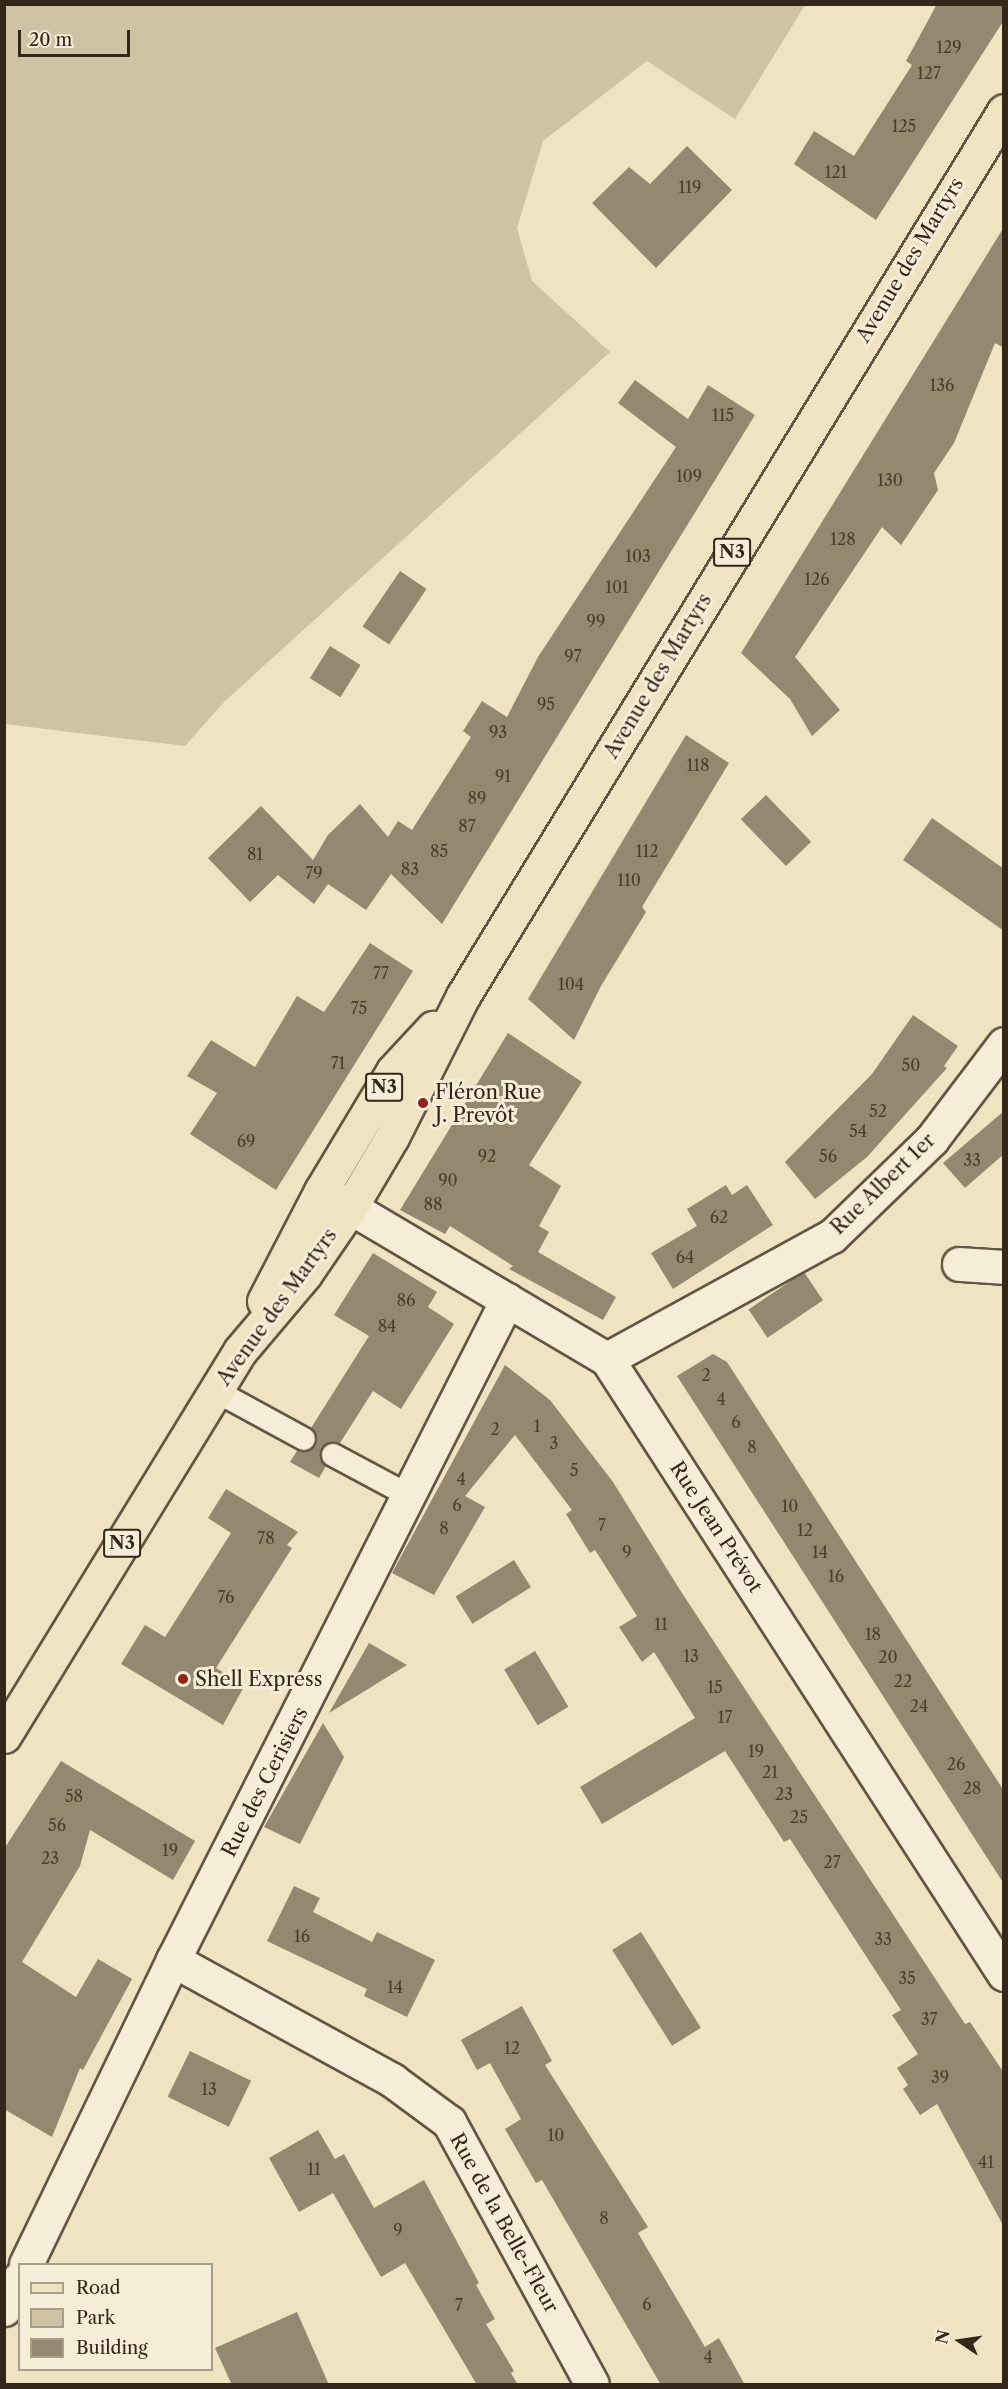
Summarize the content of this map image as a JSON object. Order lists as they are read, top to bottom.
{
  "streets": {
    "main road": ["Avenue des Martyrs", "N3"],
    "street": [
      "Rue Albert 1er",
      "Rue Jean Prévot",
      "Rue des Cerisiers",
      "Rue de la Belle-Fleur"
    ]
  },
  "crossings": [
    ["Avenue des Martyrs", "Rue Jean Prévot"],
    ["Rue Albert 1er", "Rue Jean Prévot"],
    ["Rue Jean Prévot", "Rue des Cerisiers"],
    ["Rue des Cerisiers", "Rue de la Belle-Fleur"]
  ],
  "places": ["Fléron Rue J. Prevôt", "Shell Express"],
  "house_numbers": [
    "129",
    "127",
    "125",
    "121",
    "119",
    "136",
    "115",
    "109",
    "130",
    "128",
    "103",
    "126",
    "101",
    "99",
    "97",
    "95",
    "93",
    "118",
    "91",
    "89",
    "87",
    "85",
    "112",
    "81",
    "83",
    "79",
    "110",
    "77",
    "104",
    "75",
    "71",
    "50",
    "52",
    "54",
    "69",
    "92",
    "56",
    "33",
    "90",
    "88",
    "62",
    "64",
    "86",
    "84",
    "2",
    "4",
    "6",
    "1",
    "2",
    "3",
    "8",
    "5",
    "4",
    "6",
    "10",
    "7",
    "8",
    "12",
    "78",
    "9",
    "14",
    "16",
    "76",
    "11",
    "18",
    "13",
    "20",
    "22",
    "15",
    "24",
    "17",
    "19",
    "26",
    "21",
    "28",
    "23",
    "58",
    "25",
    "56",
    "19",
    "23",
    "27",
    "16",
    "33",
    "35",
    "14",
    "37",
    "12",
    "39",
    "13",
    "10",
    "41",
    "11",
    "8",
    "9",
    "6",
    "7",
    "4"
  ],
  "legend": ["Road", "Park", "Building"],
  "scale_bar": "20 m",
  "north": "left"
}
